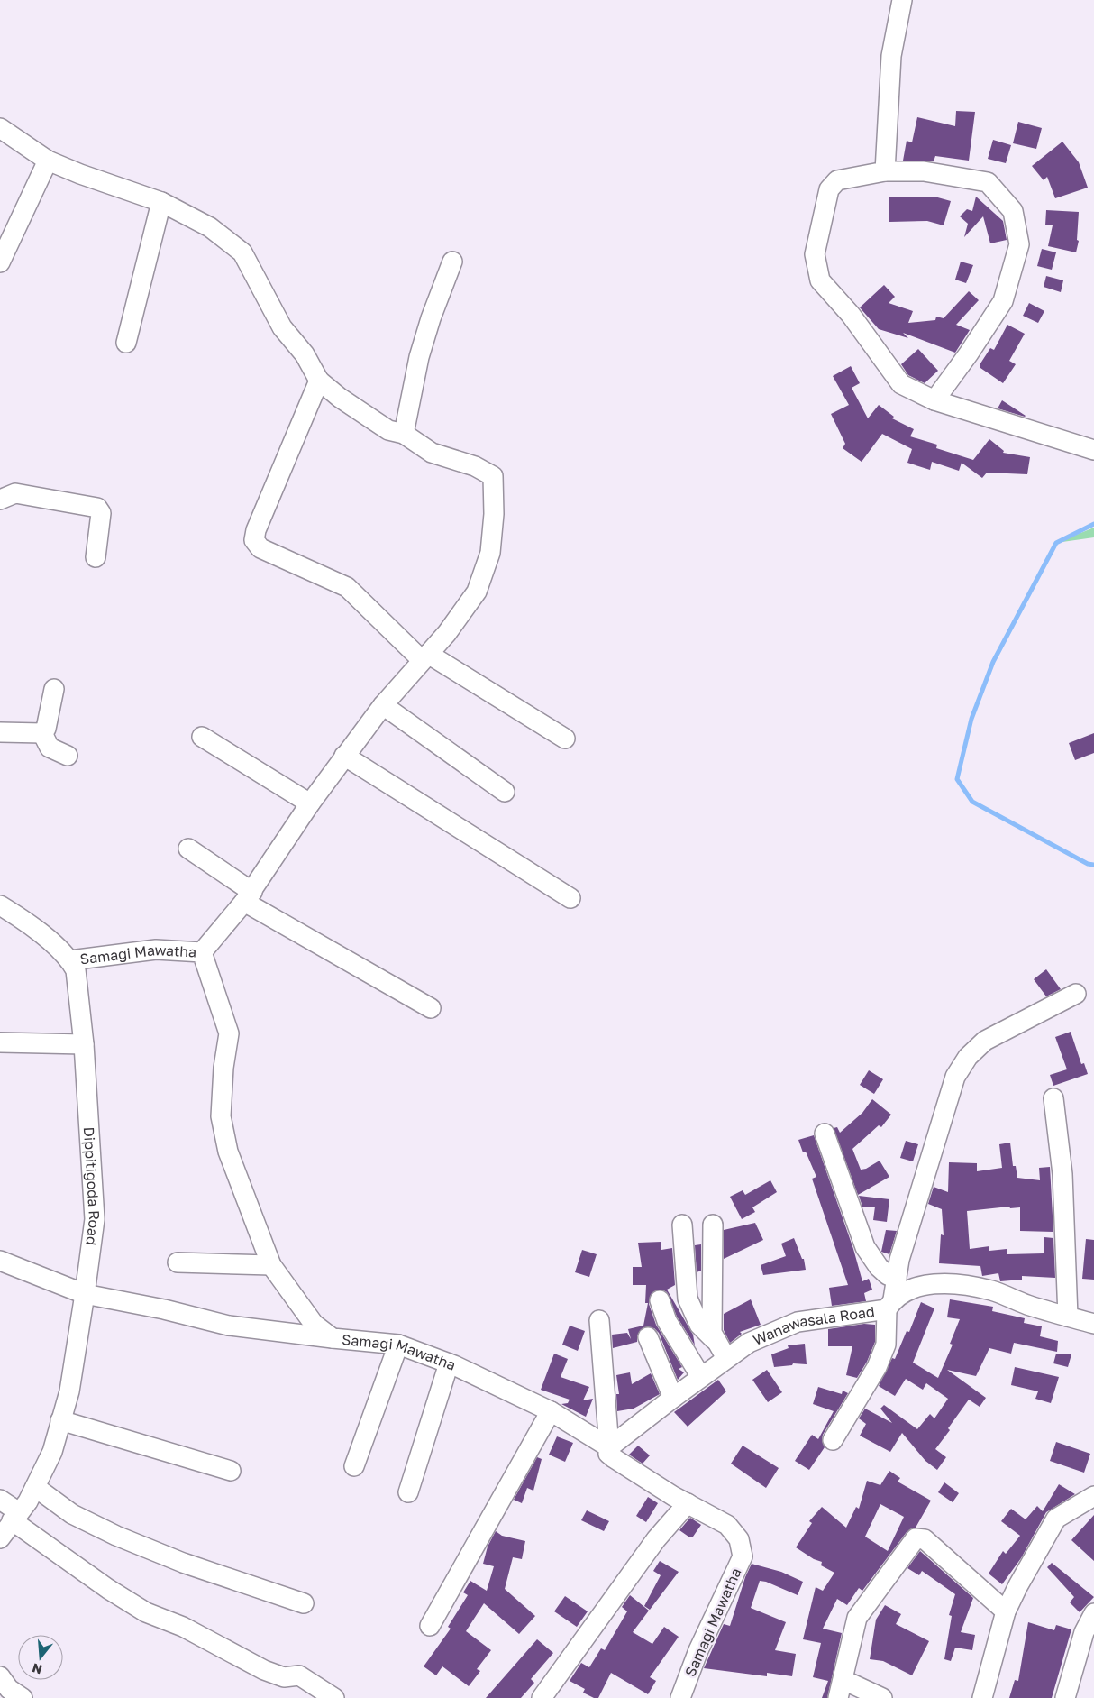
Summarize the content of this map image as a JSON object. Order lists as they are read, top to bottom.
{
  "streets": {
    "street": ["Samagi Mawatha", "Dippitigoda Road", "Wanawasala Road"]
  },
  "crossings": [
    ["Samagi Mawatha", "Dippitigoda Road"],
    ["Samagi Mawatha", "Wanawasala Road"]
  ],
  "north": "bottom"
}
